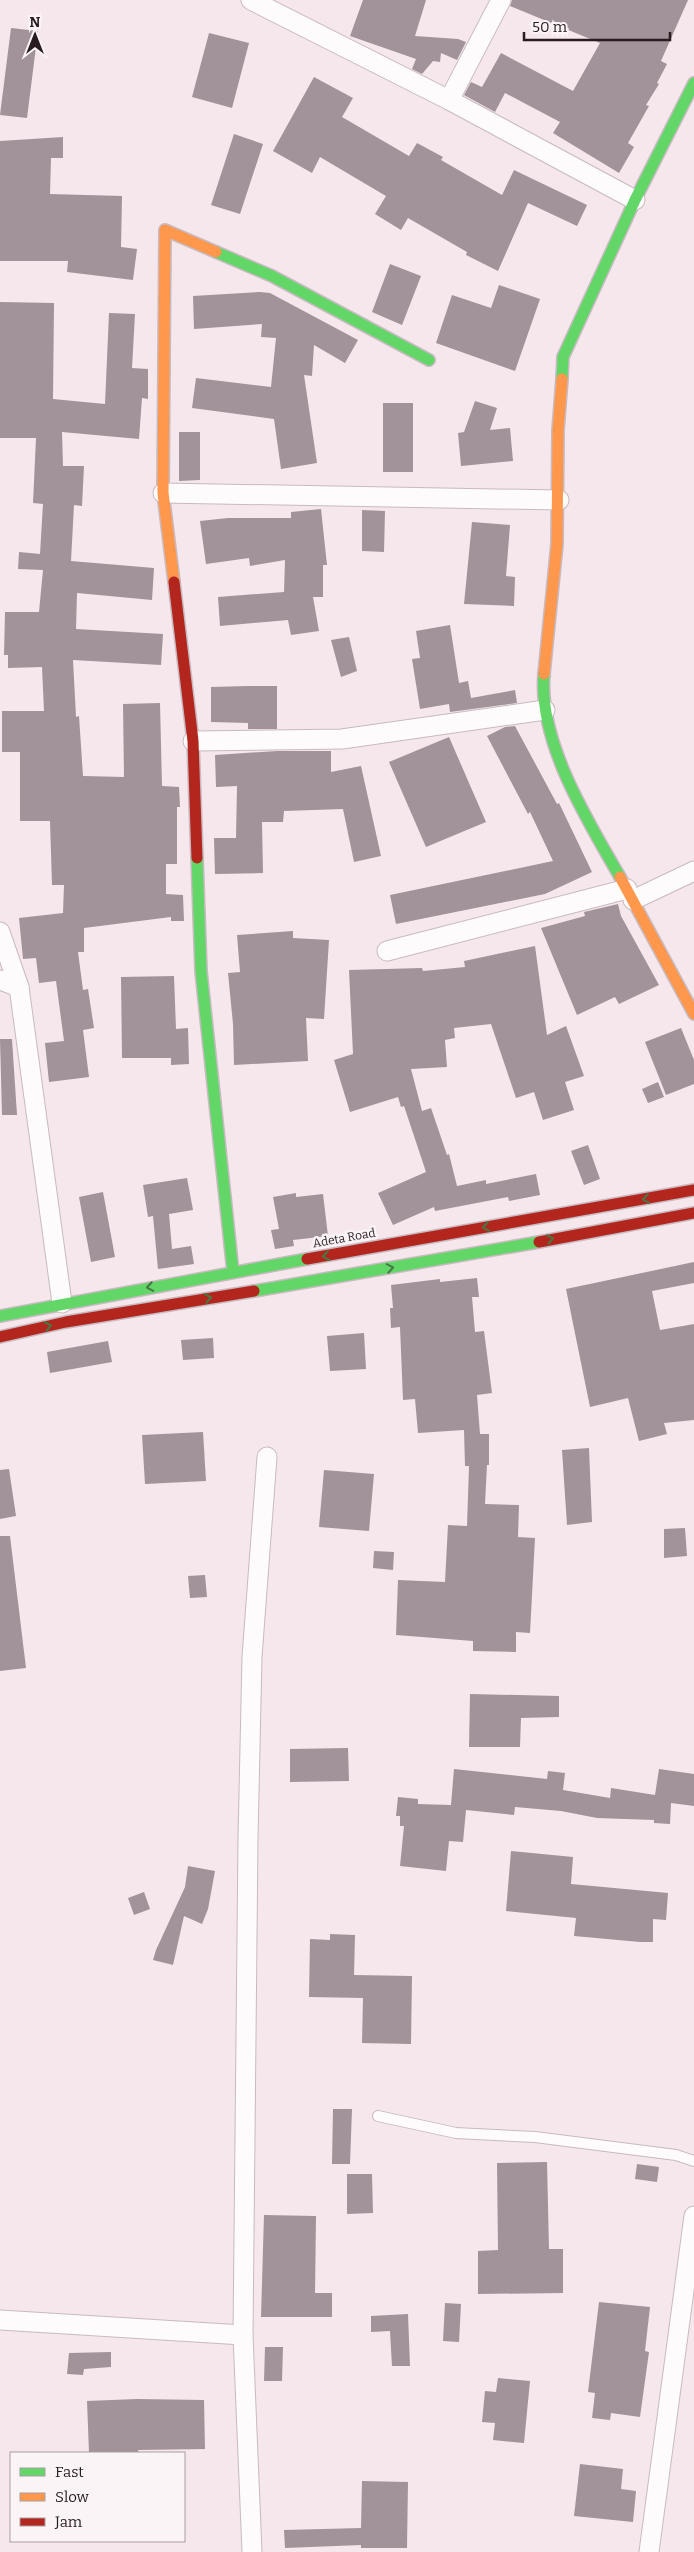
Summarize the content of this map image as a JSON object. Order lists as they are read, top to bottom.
{
  "streets": {
    "street": ["Adeta Road"]
  },
  "legend": ["Fast", "Slow", "Jam"],
  "scale_bar": "50 m",
  "north": "top"
}
